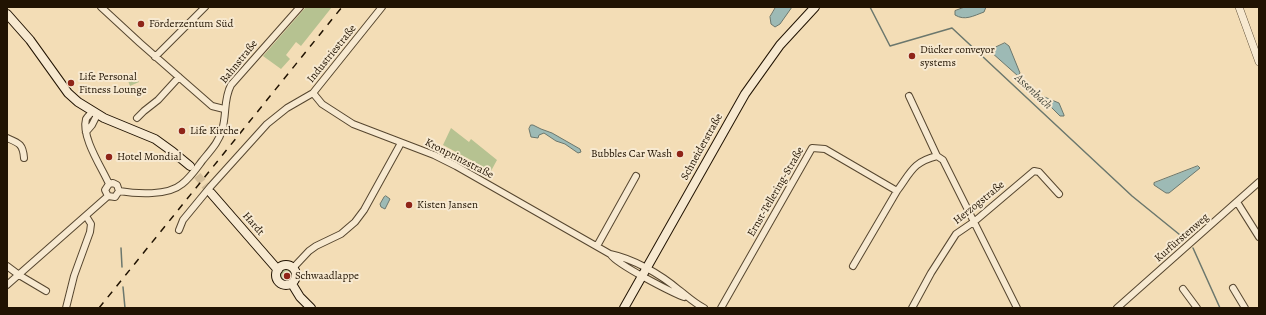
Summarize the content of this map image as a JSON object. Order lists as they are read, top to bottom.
{
  "streets": {
    "main road": ["Schneiderstraße", "Hardt"],
    "street": [
      "Industriestraße",
      "Bahnstraße",
      "Kronprinzstraße",
      "Ernst-Tellering-Straße",
      "Herzogstraße",
      "Kurfürstenweg"
    ]
  },
  "crossings": [
    ["Industriestraße", "Kronprinzstraße"],
    ["Schneiderstraße", "Kronprinzstraße"]
  ],
  "water": ["Assenbach"],
  "places": [
    "Förderzentum Süd",
    "Dücker conveyor systems",
    "Life Personal Fitness Lounge",
    "Life Kirche",
    "Bubbles Car Wash",
    "Hotel Mondial",
    "Kisten Jansen",
    "Schwaadlappe"
  ]
}
